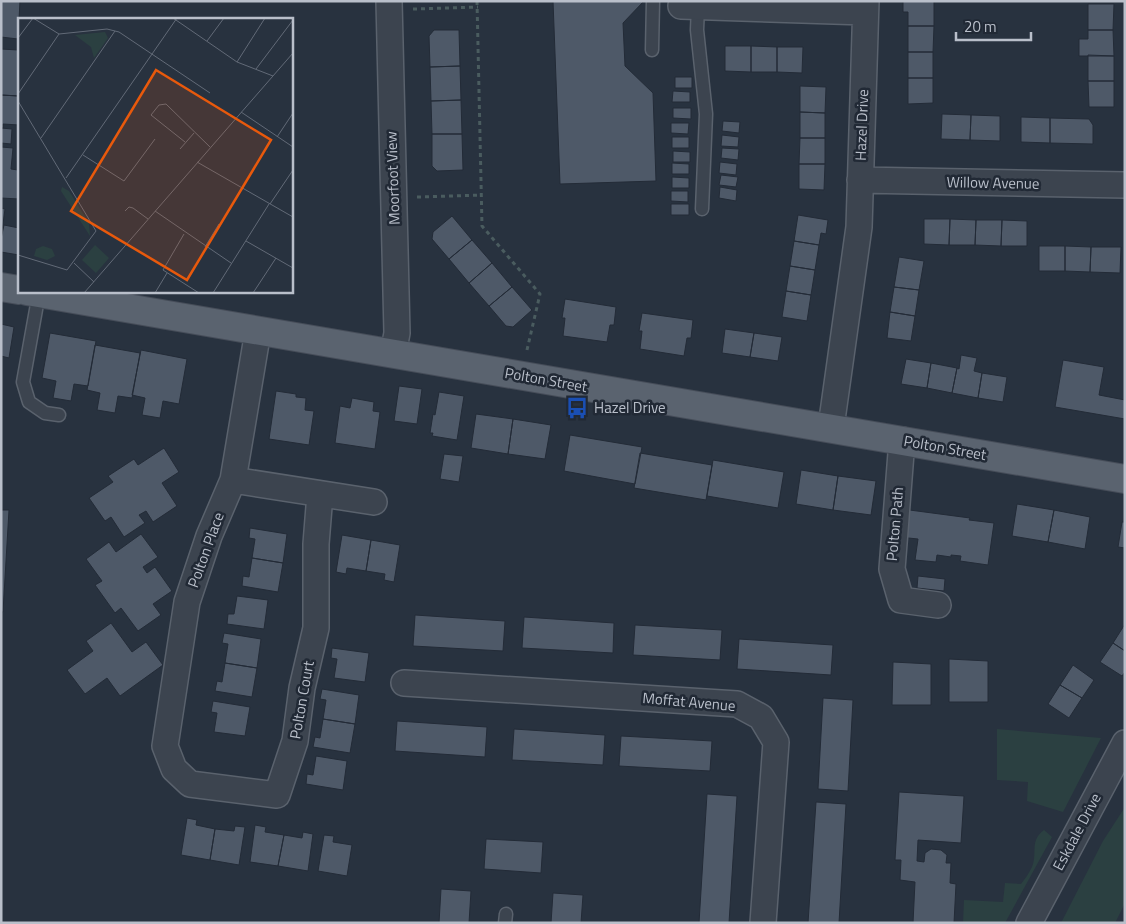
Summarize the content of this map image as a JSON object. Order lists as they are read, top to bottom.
{
  "streets": {
    "main road": ["Polton Street"],
    "street": [
      "Hazel Drive",
      "Moorfoot View",
      "Willow Avenue",
      "Polton Path",
      "Polton Place",
      "Polton Court",
      "Moffat Avenue",
      "Eskdale Drive"
    ]
  },
  "crossings": [
    ["Hazel Drive", "Willow Avenue"],
    ["Hazel Drive", "Polton Street"],
    ["Moorfoot View", "Polton Street"],
    ["Polton Street", "Polton Path"],
    ["Polton Street", "Polton Place"],
    ["Polton Place", "Polton Court"]
  ],
  "places": {
    "bus stop": ["Hazel Drive"]
  },
  "scale_bar": "20 m"
}
